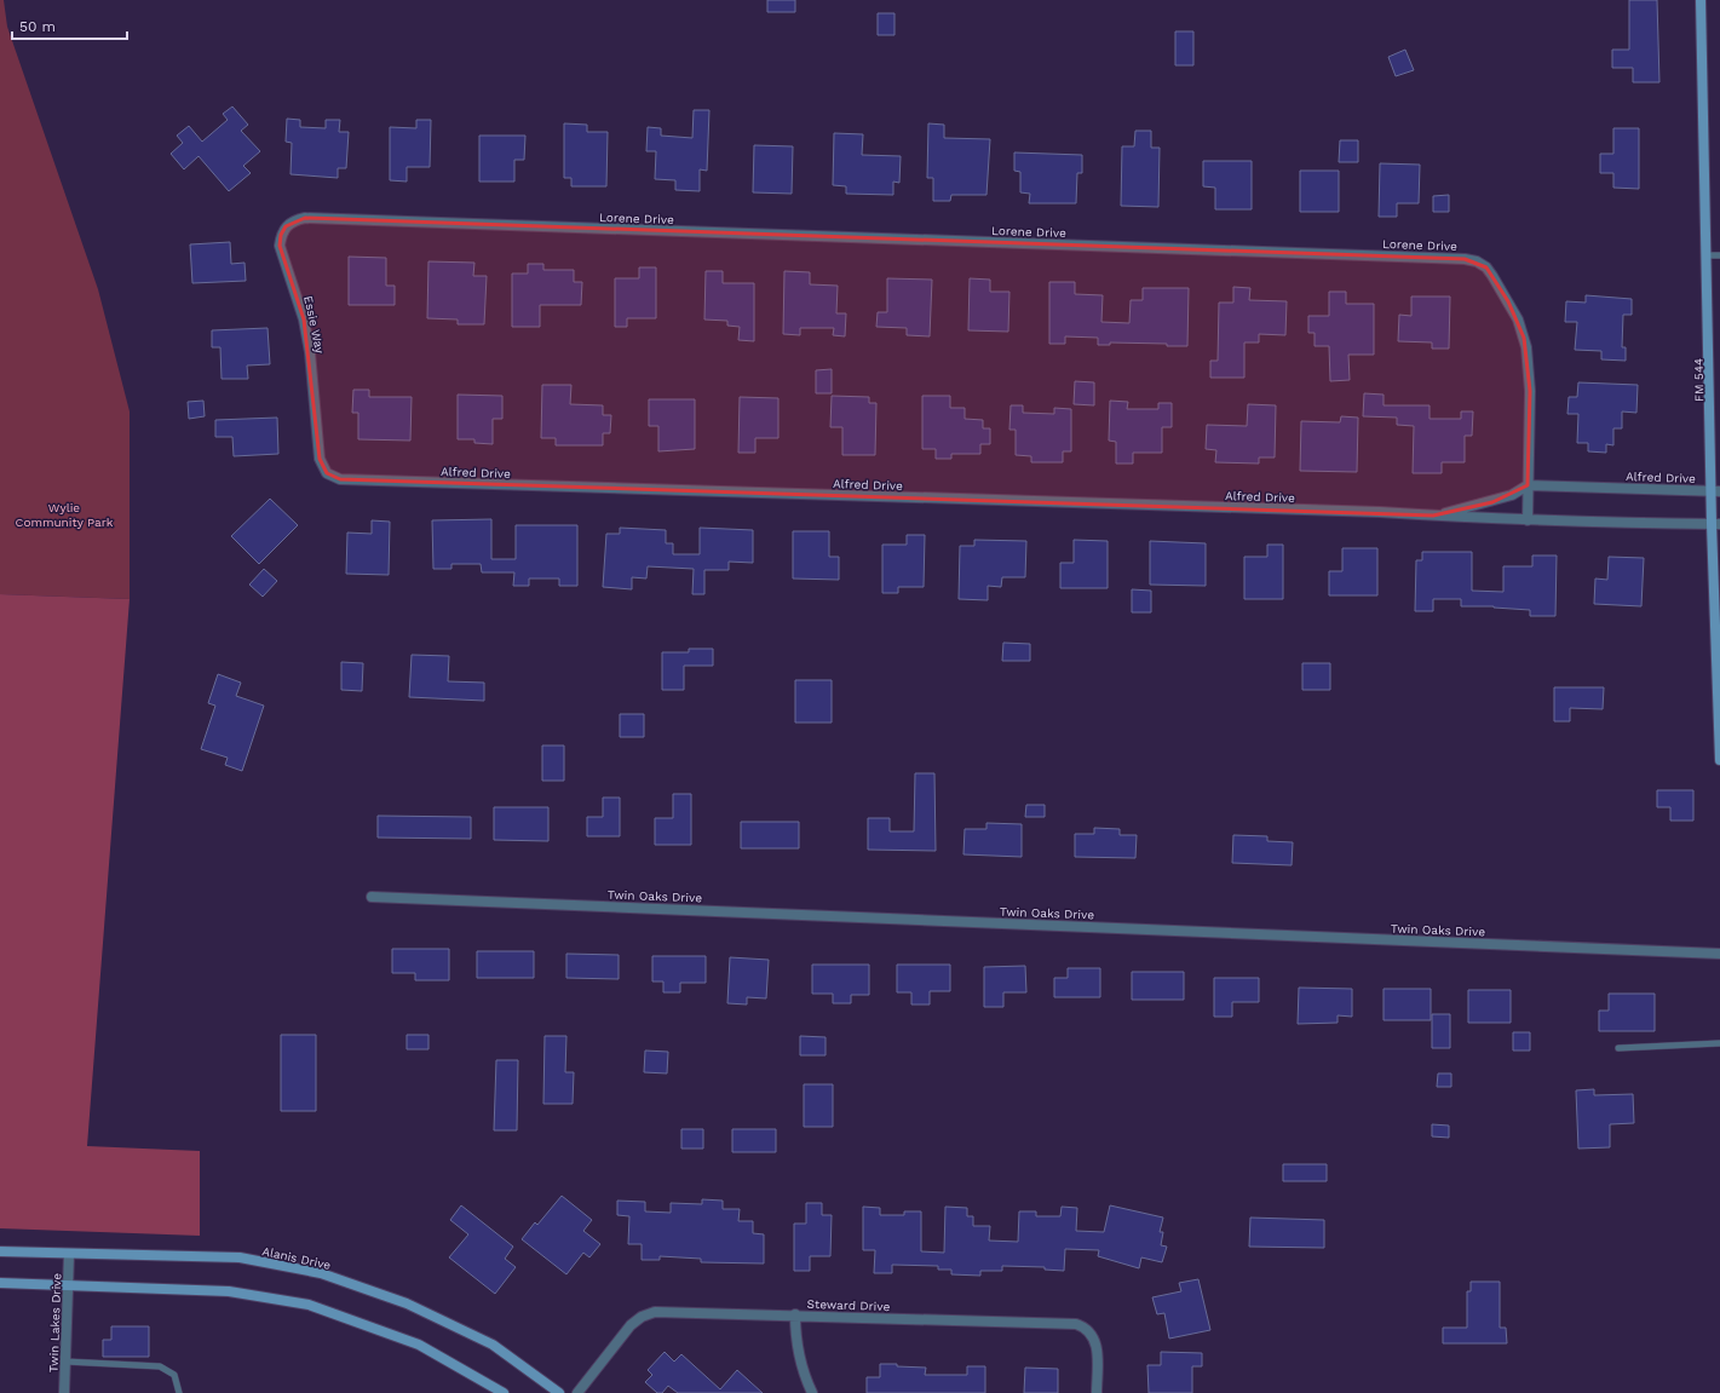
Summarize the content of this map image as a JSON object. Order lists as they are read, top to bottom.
{
  "streets": {
    "main road": ["FM 544", "Alanis Drive"],
    "street": [
      "Lorene Drive",
      "Essie Way",
      "Alfred Drive",
      "Twin Oaks Drive",
      "Steward Drive",
      "Twin Lakes Drive"
    ]
  },
  "crossings": [
    ["Lorene Drive", "Essie Way"],
    ["Lorene Drive", "Alfred Drive"],
    ["Essie Way", "Alfred Drive"],
    ["FM 544", "Alfred Drive"],
    ["Alanis Drive", "Twin Lakes Drive"]
  ],
  "parks": ["Wylie Community Park"],
  "scale_bar": "50 m"
}
